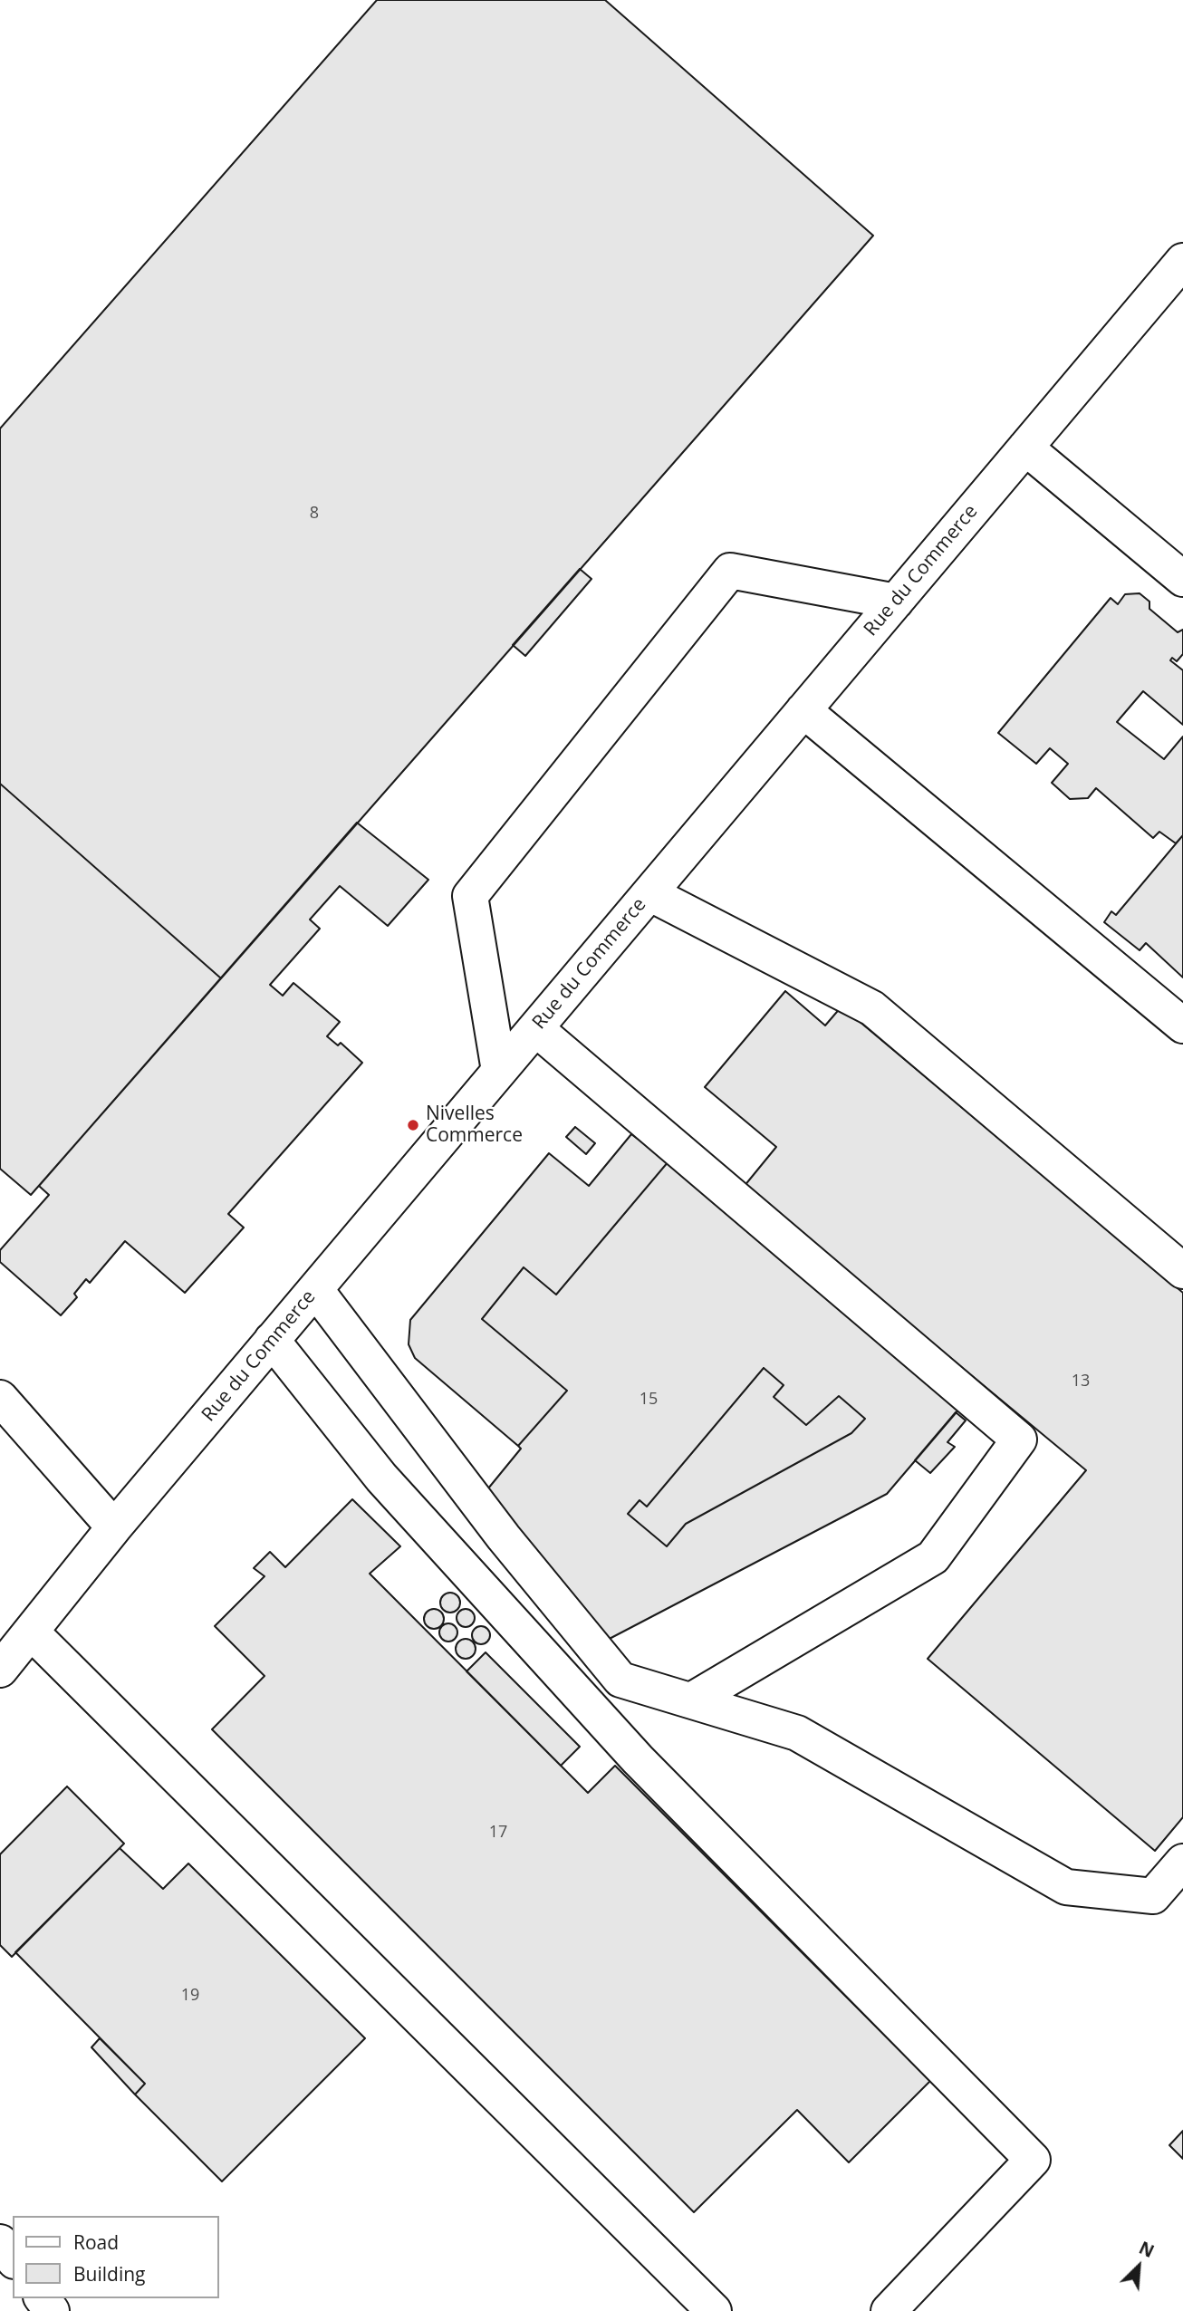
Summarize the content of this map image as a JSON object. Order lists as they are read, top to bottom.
{
  "streets": {
    "street": ["Rue du Commerce"]
  },
  "places": ["Nivelles Commerce"],
  "house_numbers": [
    "8",
    "13",
    "15",
    "17",
    "19"
  ],
  "legend": ["Road", "Building"],
  "north": "top right"
}
